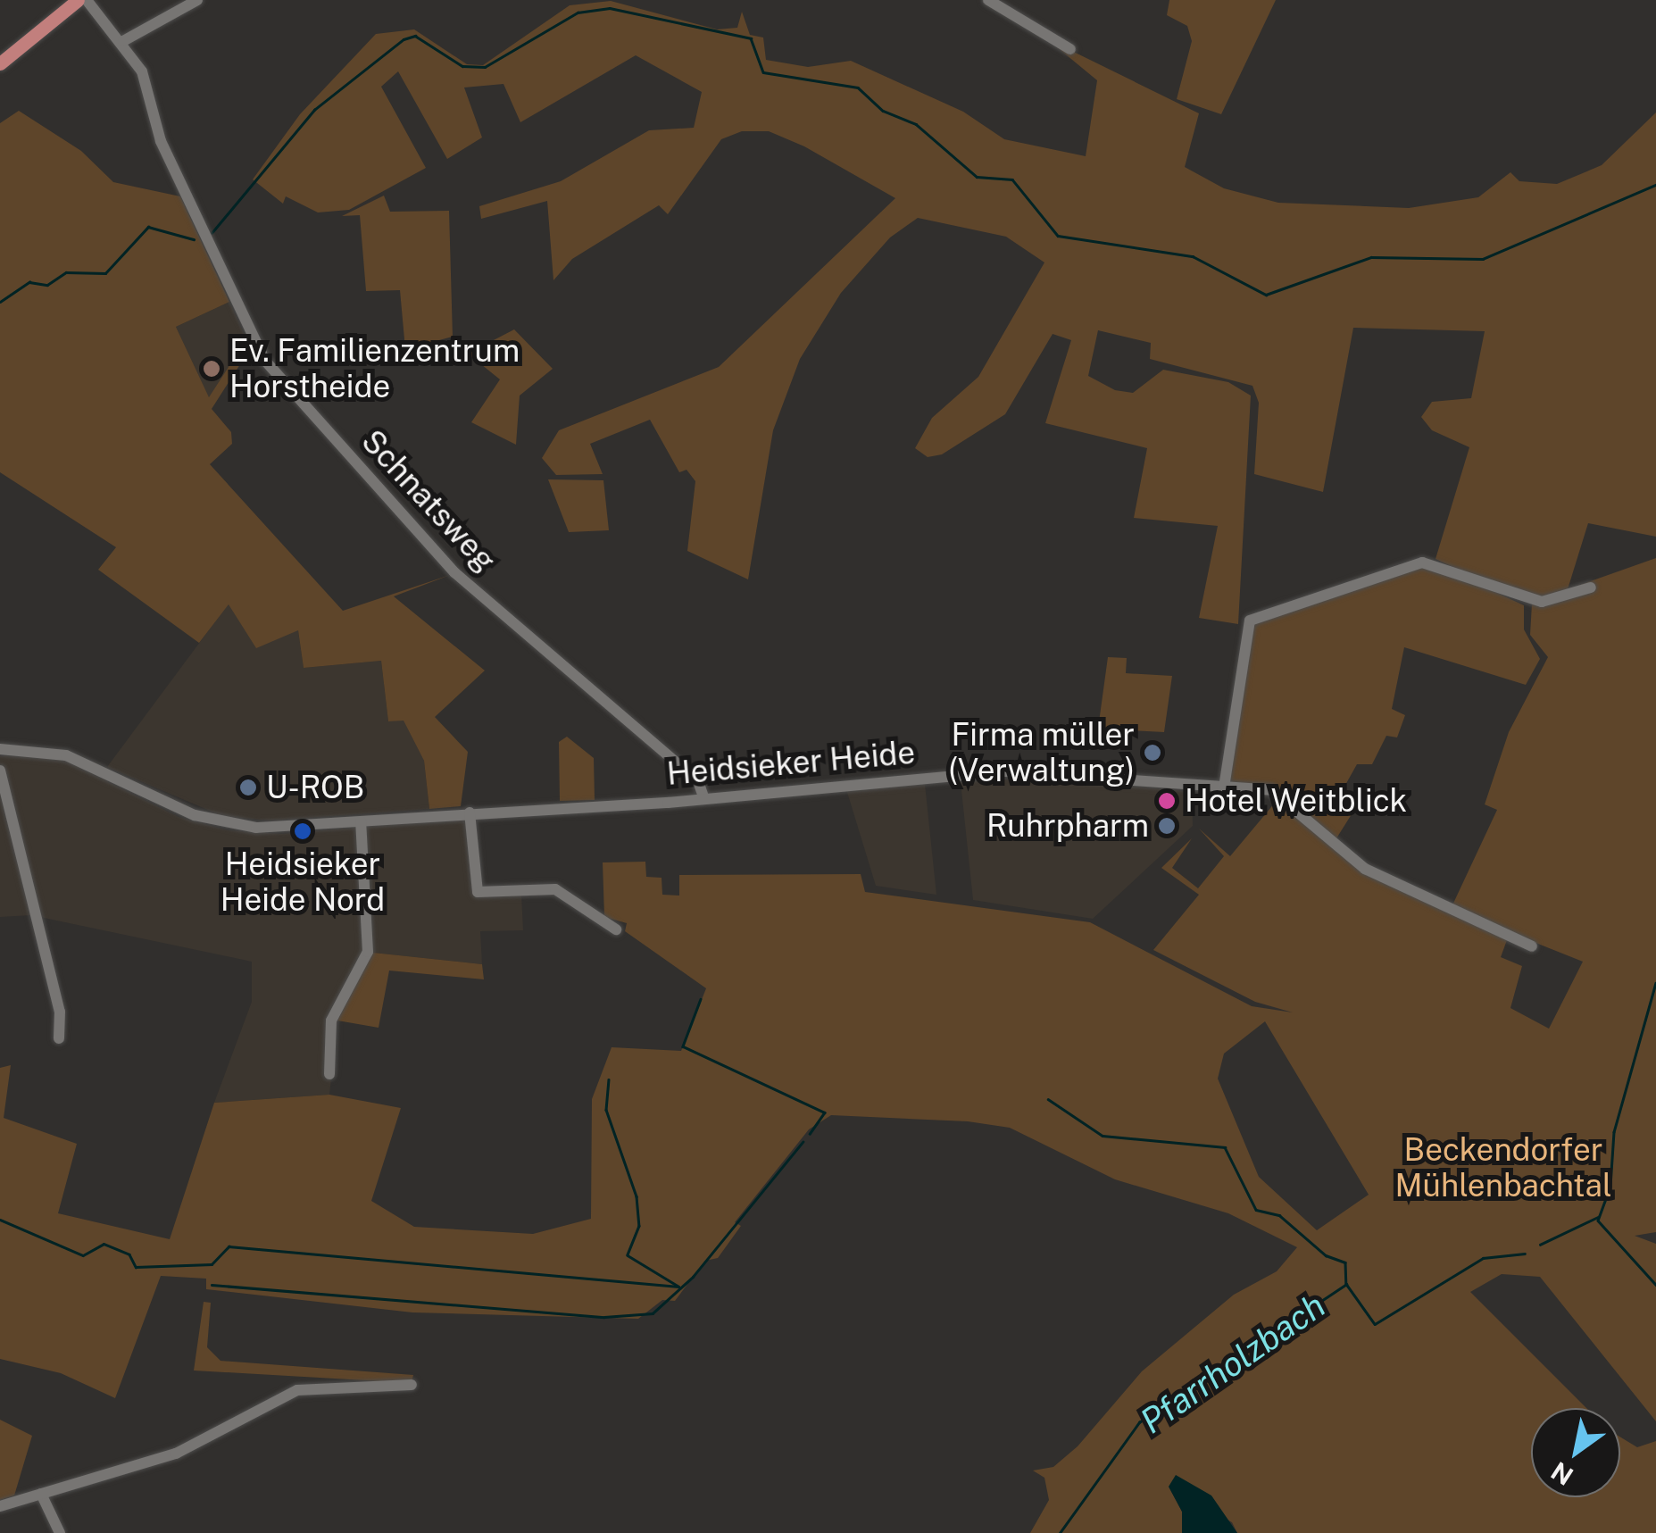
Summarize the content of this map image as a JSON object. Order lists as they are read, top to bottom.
{
  "streets": {
    "street": ["Schnatsweg", "Heidsieker Heide"]
  },
  "crossings": [
    ["Schnatsweg", "Heidsieker Heide"]
  ],
  "water": ["Pfarrholzbach"],
  "parks": ["Beckendorfer Mühlenbachtal"],
  "places": [
    "Ev. Familienzentrum Horstheide",
    "Firma müller (Verwaltung)",
    "U-ROB",
    "Hotel Weitblick",
    "Ruhrpharm",
    "Heidsieker Heide Nord"
  ],
  "north": "bottom left"
}
